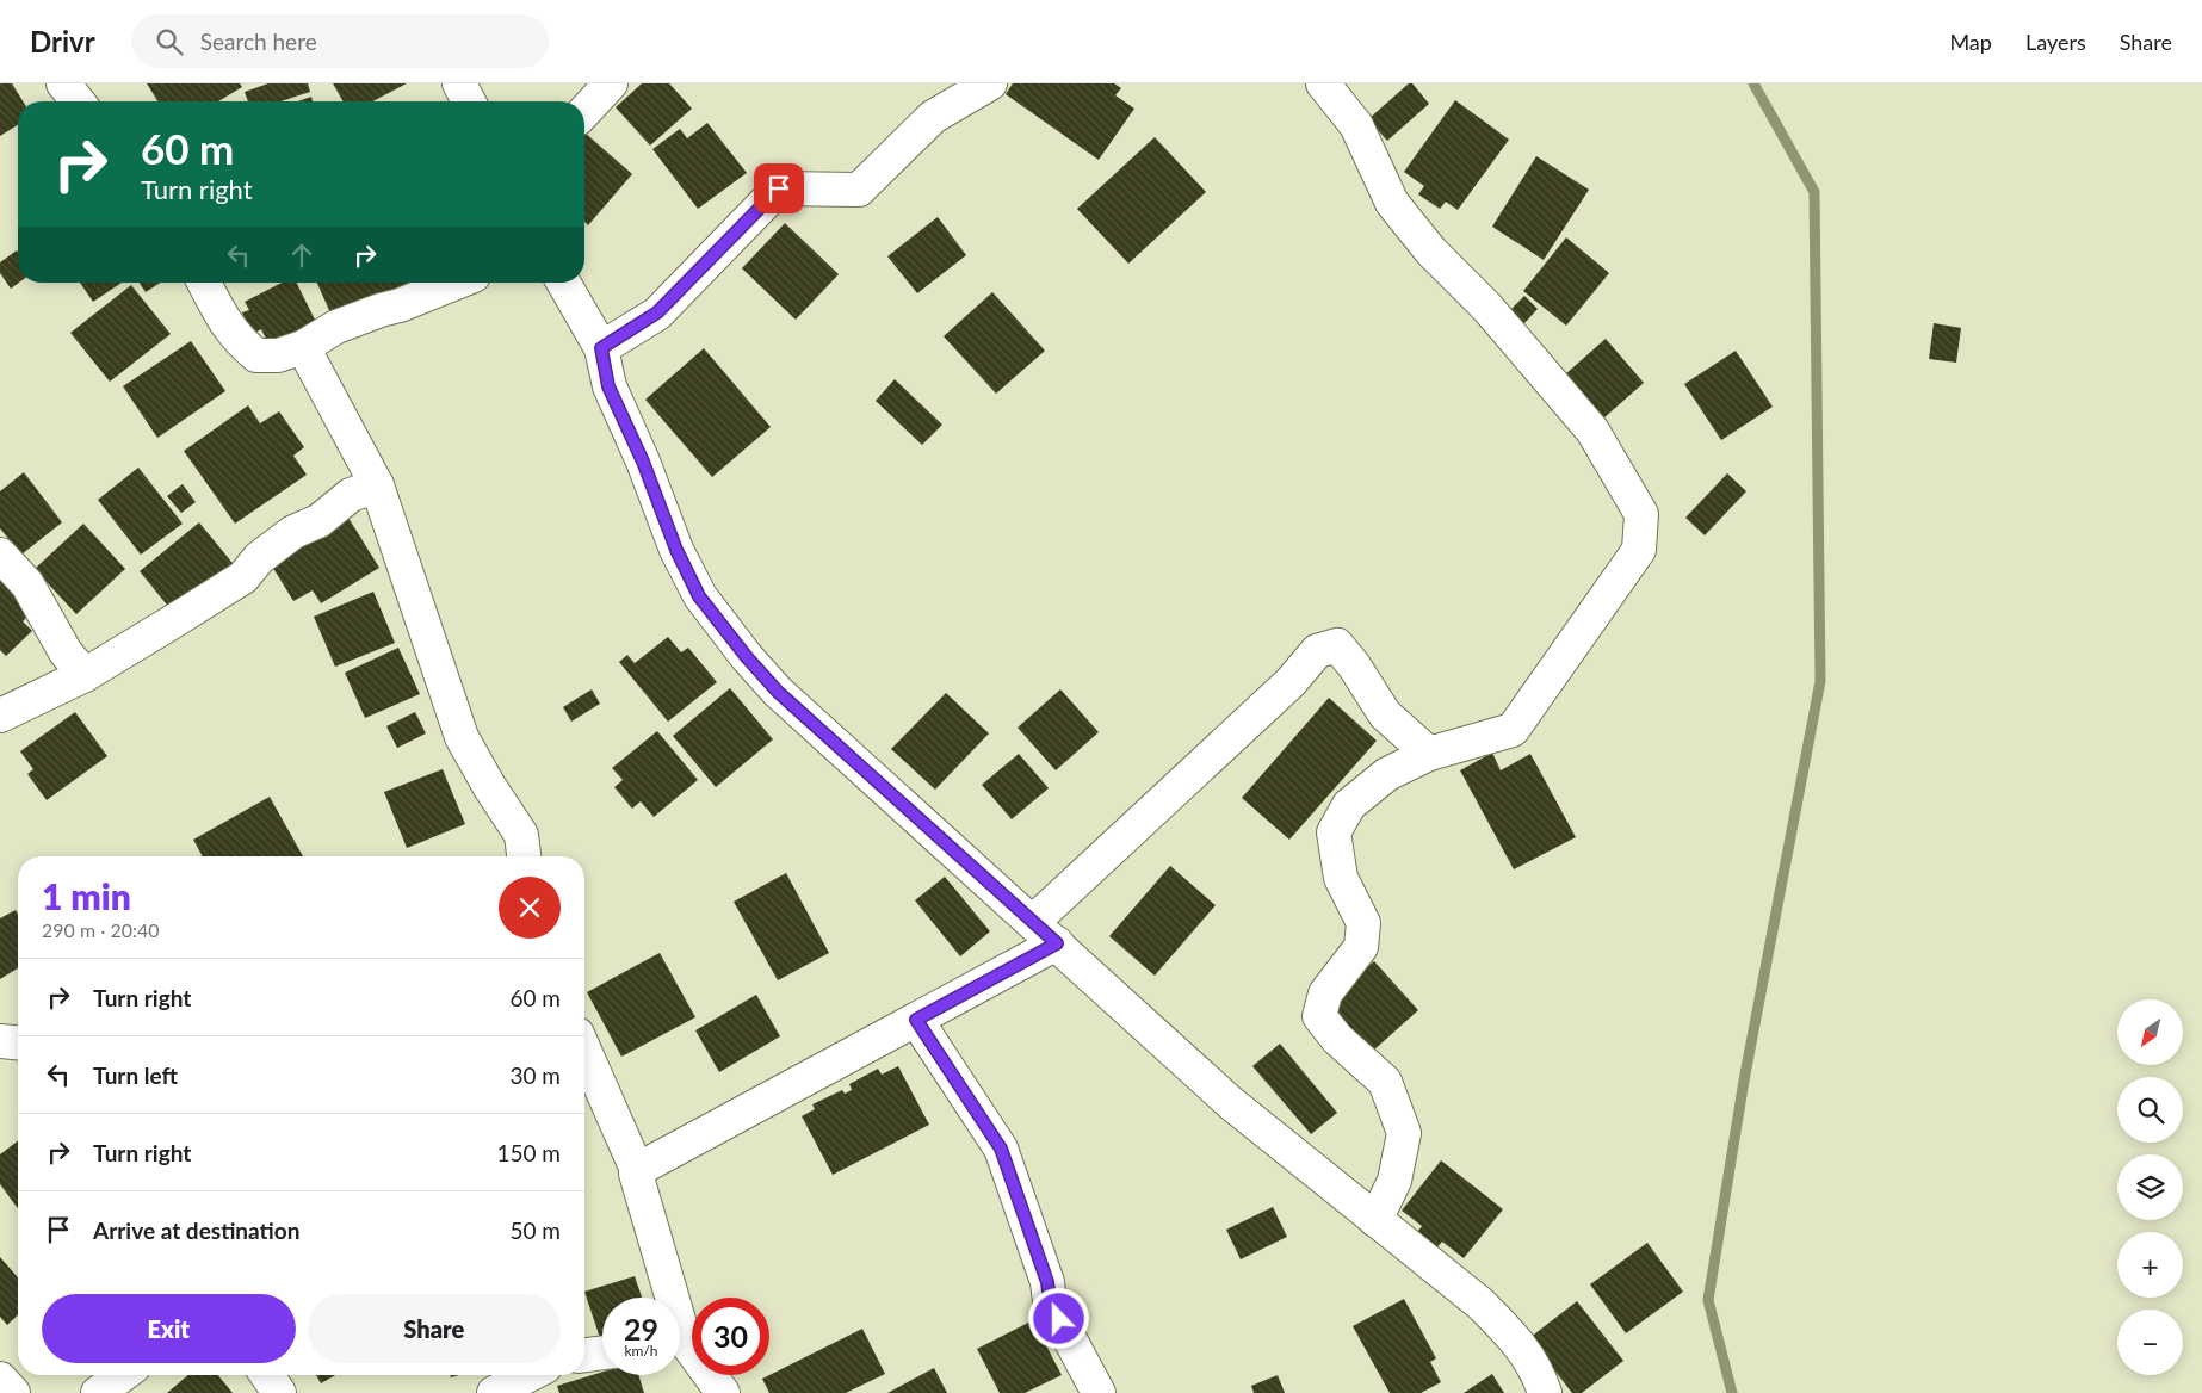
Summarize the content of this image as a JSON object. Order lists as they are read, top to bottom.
{
  "north": "bottom left",
  "page": {
    "header": "Drivr",
    "search": "Search here",
    "nav": ["Map", "Layers", "Share"],
    "turn": ["60 m", "Turn right"],
    "heading": ["1 min", "290 m · 20:40"],
    "list": [
      {
        "name": "Turn right",
        "value": "60 m"
      },
      {
        "name": "Turn left",
        "value": "30 m"
      },
      {
        "name": "Turn right",
        "value": "150 m"
      },
      {
        "name": "Arrive at destination",
        "value": "50 m"
      }
    ],
    "map_buttons": ["+", "−"],
    "buttons": ["Exit", "Share"],
    "speed": "29 km/h",
    "limit": "30"
  }
}
